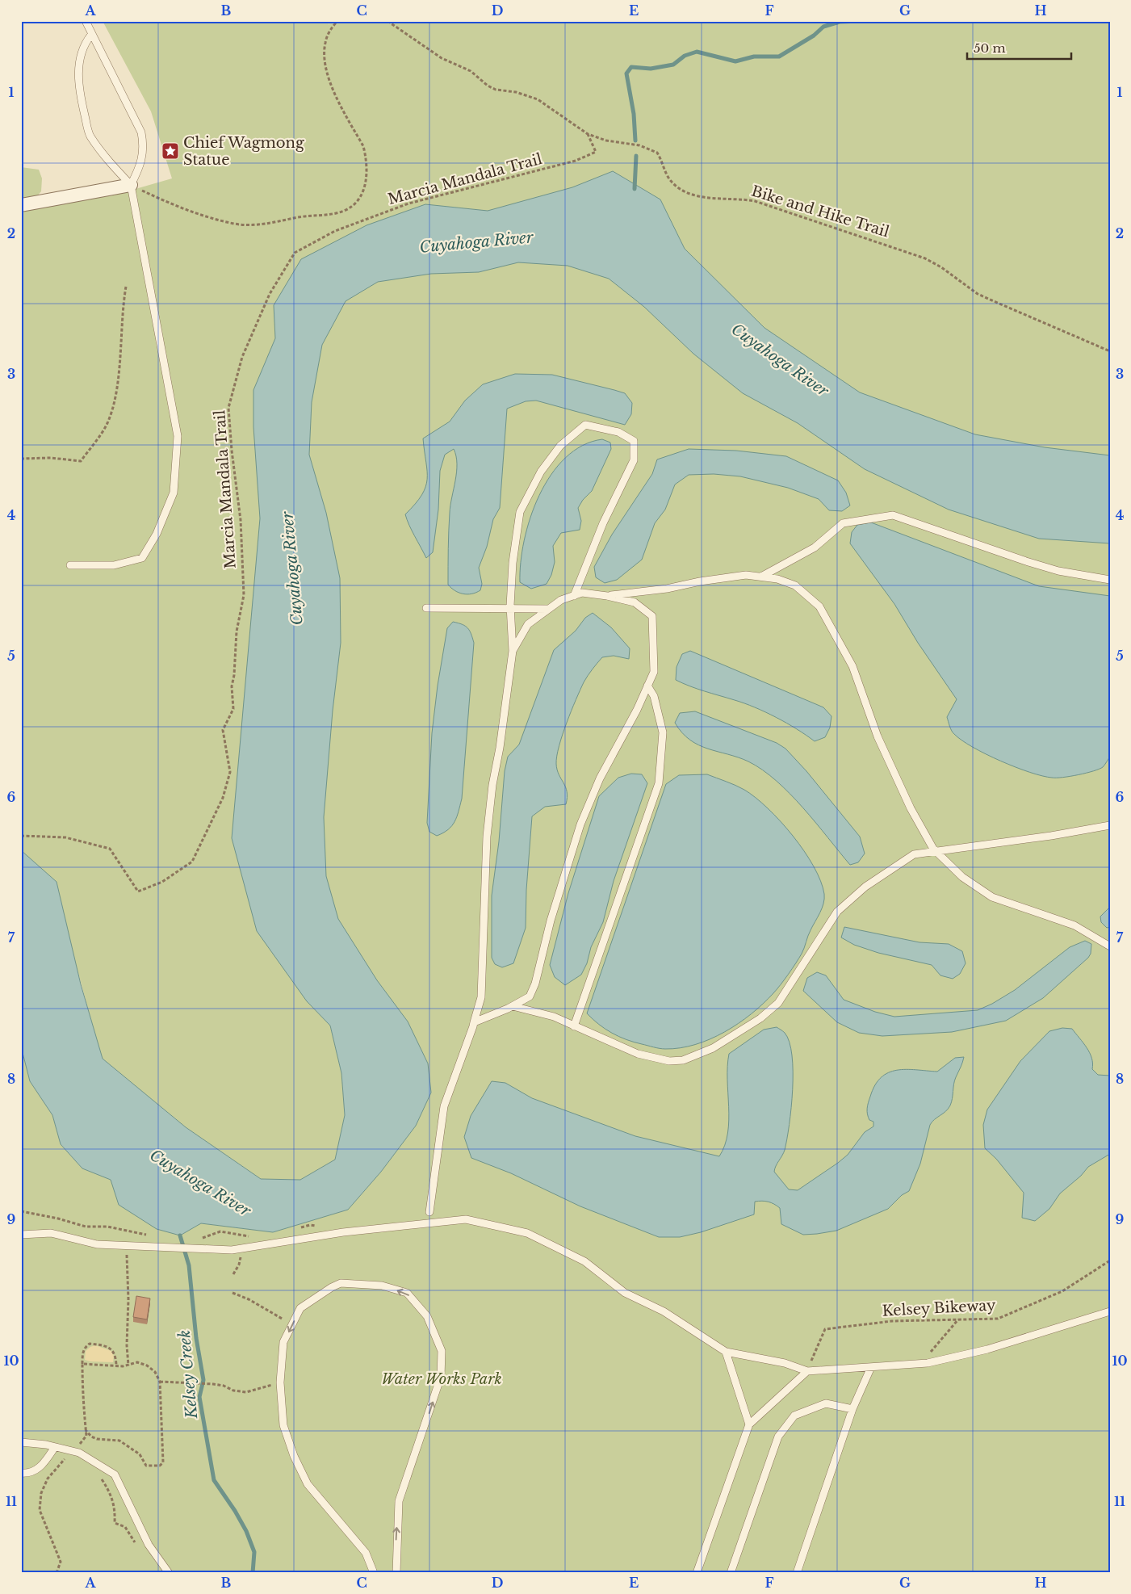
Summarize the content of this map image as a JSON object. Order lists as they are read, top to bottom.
{
  "streets": {
    "path": ["Marcia Mandala Trail", "Bike and Hike Trail", "Kelsey Bikeway"]
  },
  "crossings": [
    ["Marcia Mandala Trail", "Bike and Hike Trail"]
  ],
  "water": ["Cuyahoga River", "Kelsey Creek"],
  "parks": ["Water Works Park"],
  "places": {
    "place": ["Chief Wagmong Statue"]
  },
  "scale_bar": "50 m",
  "grid": {
    "columns": [
      "A",
      "B",
      "C",
      "D",
      "E",
      "F",
      "G",
      "H"
    ],
    "rows": [
      "1",
      "2",
      "3",
      "4",
      "5",
      "6",
      "7",
      "8",
      "9",
      "10",
      "11"
    ]
  }
}
